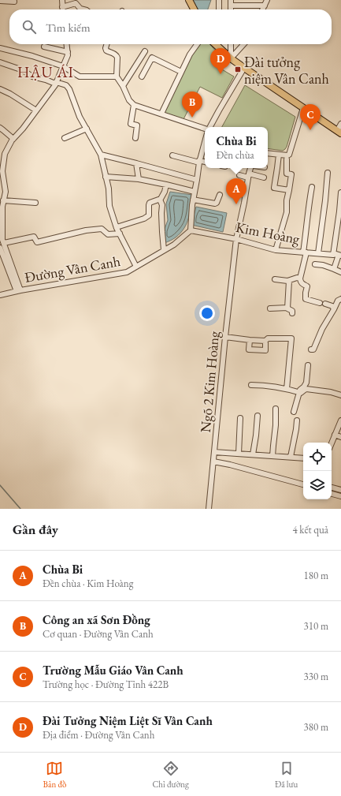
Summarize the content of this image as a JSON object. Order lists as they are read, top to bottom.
{
  "streets": {
    "street": ["Kim Hoàng", "Đường Vân Canh", "Ngõ 2 Kim Hoàng"]
  },
  "crossings": [
    ["Kim Hoàng", "Đường Vân Canh"],
    ["Kim Hoàng", "Ngõ 2 Kim Hoàng"]
  ],
  "districts": ["HẬU ÁI"],
  "places": {
    "transit": ["Đài tưởng niệm Vân Canh"]
  },
  "page": {
    "search": "Tìm kiếm",
    "pins": [
      "D",
      "B",
      "C",
      "A"
    ],
    "popup": ["Chùa Bi", "Đền chùa"],
    "heading": ["Gần đây", "4 kết quả"],
    "list": [
      {
        "mark": "A",
        "name": "Chùa Bi",
        "note": "Đền chùa · Kim Hoàng",
        "value": "180 m"
      },
      {
        "mark": "B",
        "name": "Công an xã Sơn Đồng",
        "note": "Cơ quan · Đường Vân Canh",
        "value": "310 m"
      },
      {
        "mark": "C",
        "name": "Trường Mẫu Giáo Vân Canh",
        "note": "Trường học · Đường Tỉnh 422B",
        "value": "330 m"
      },
      {
        "mark": "D",
        "name": "Đài Tưởng Niệm Liệt Sĩ Vân Canh",
        "note": "Địa điểm · Đường Vân Canh",
        "value": "380 m"
      }
    ],
    "nav": ["Bản đồ", "Chỉ đường", "Đã lưu"]
  }
}
